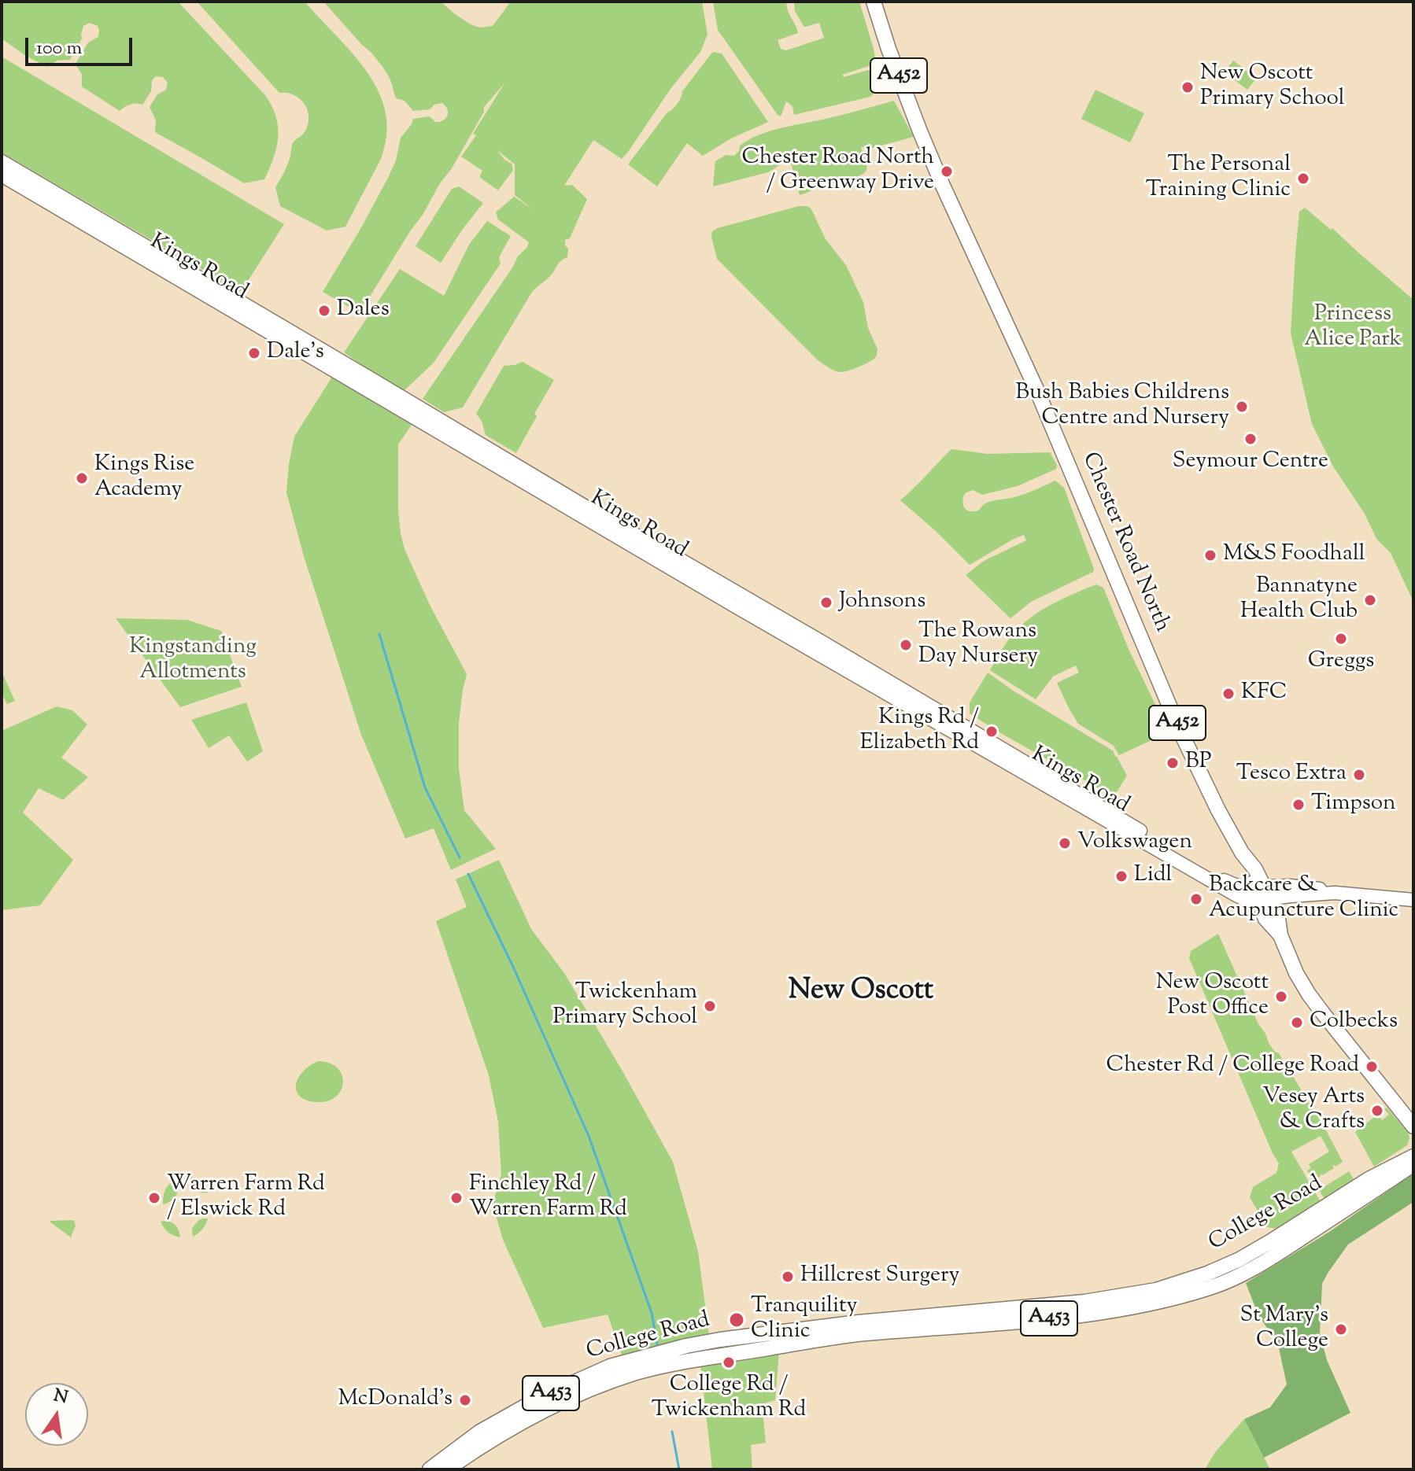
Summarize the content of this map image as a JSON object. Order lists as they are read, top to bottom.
{
  "streets": {
    "main road": [
      "A452",
      "Kings Road",
      "Chester Road North",
      "College Road",
      "A453"
    ]
  },
  "crossings": [
    ["A452", "Kings Road"],
    ["A452", "Chester Road North"],
    ["Kings Road", "Chester Road North"]
  ],
  "districts": ["New Oscott"],
  "parks": ["Princess Alice Park", "Kingstanding Allotments"],
  "places": [
    "New Oscott Primary School",
    "Chester Road North / Greenway Drive",
    "The Personal Training Clinic",
    "Dales",
    "Dale's",
    "Bush Babies Childrens Centre and Nursery",
    "Seymour Centre",
    "Kings Rise Academy",
    "M&S Foodhall",
    "Bannatyne Health Club",
    "Johnsons",
    "Greggs",
    "The Rowans Day Nursery",
    "KFC",
    "Kings Rd / Elizabeth Rd",
    "BP",
    "Tesco Extra",
    "Timpson",
    "Volkswagen",
    "Lidl",
    "Backcare & Acupuncture Clinic",
    "New Oscott Post Office",
    "Twickenham Primary School",
    "Colbecks",
    "Chester Rd / College Road",
    "Vesey Arts & Crafts",
    "Warren Farm Rd / Elswick Rd",
    "Finchley Rd / Warren Farm Rd",
    "Hillcrest Surgery",
    "Tranquility Clinic",
    "St Mary's College",
    "College Rd / Twickenham Rd",
    "McDonald's"
  ],
  "scale_bar": "100 m",
  "north": "top"
}
